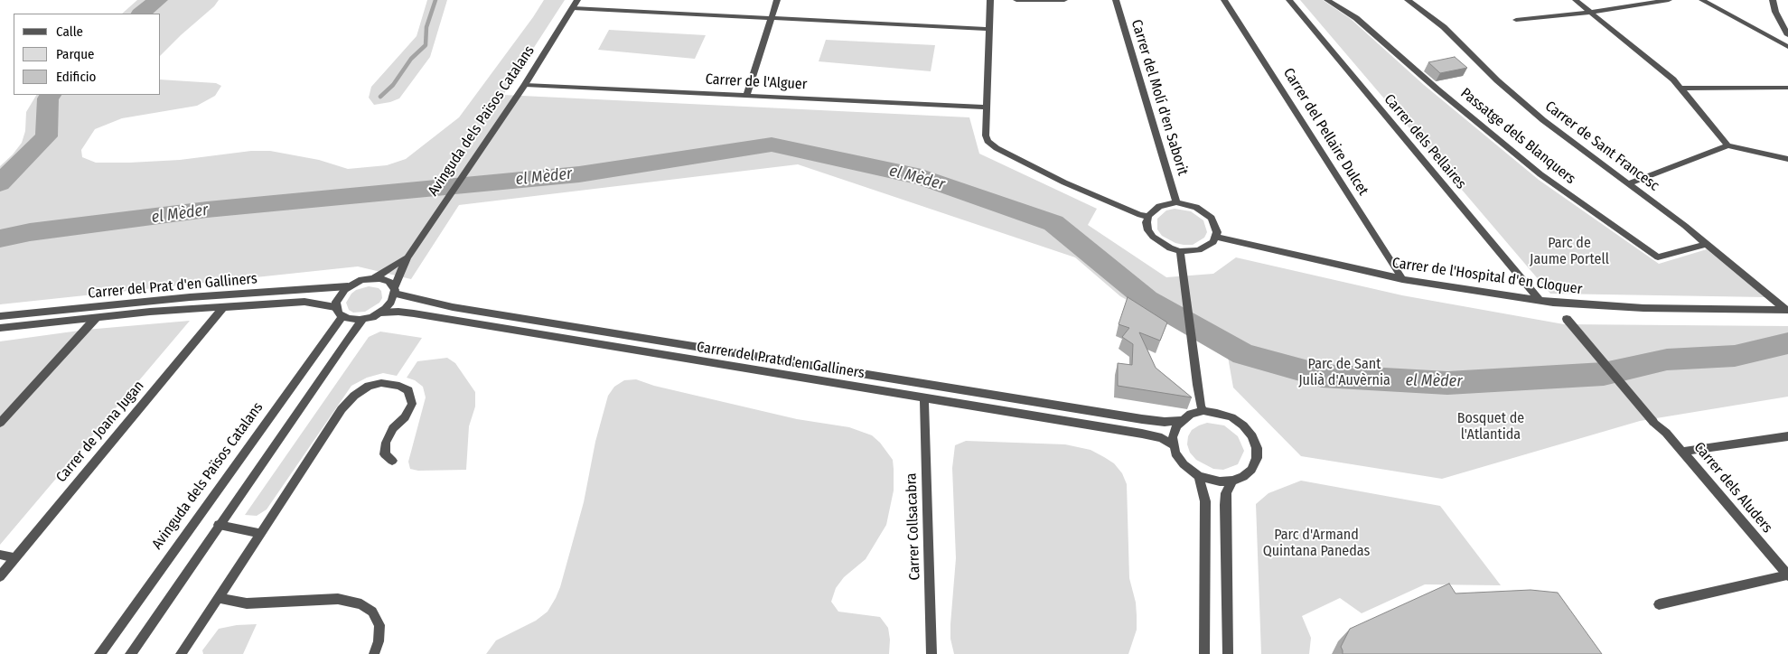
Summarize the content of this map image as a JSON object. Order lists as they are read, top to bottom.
{
  "streets": {
    "street": [
      "Carrer de l'Alguer",
      "Carrer del Molí d'en Saborit",
      "Avinguda dels Països Catalans",
      "Carrer del Pellaire Dulcet",
      "Passatge dels Blanquers",
      "Carrer dels Pellaires",
      "Carrer de Sant Francesc",
      "Carrer de l'Hospital d'en Cloquer",
      "Carrer del Prat d'en Galliners",
      "Carrer de Joana Jugan",
      "Carrer dels Aluders",
      "Carrer Collsacabra"
    ]
  },
  "crossings": [
    ["Carrer de l'Alguer", "Avinguda dels Països Catalans"],
    ["Carrer del Molí d'en Saborit", "Carrer de l'Hospital d'en Cloquer"],
    ["Avinguda dels Països Catalans", "Carrer del Prat d'en Galliners"],
    ["Carrer del Pellaire Dulcet", "Carrer de l'Hospital d'en Cloquer"],
    ["Passatge dels Blanquers", "Carrer de Sant Francesc"],
    ["Carrer dels Pellaires", "Carrer de l'Hospital d'en Cloquer"],
    ["Carrer de Sant Francesc", "Carrer de l'Hospital d'en Cloquer"],
    ["Carrer del Prat d'en Galliners", "Carrer de Joana Jugan"],
    ["Carrer del Prat d'en Galliners", "Carrer Collsacabra"]
  ],
  "water": ["el Mèder"],
  "parks": [
    "Parc de Jaume Portell",
    "Parc de Sant Julià d'Auvèrnia",
    "Bosquet de l'Atlantida",
    "Parc d'Armand Quintana Panedas"
  ],
  "legend": ["Calle", "Parque", "Edificio"]
}
